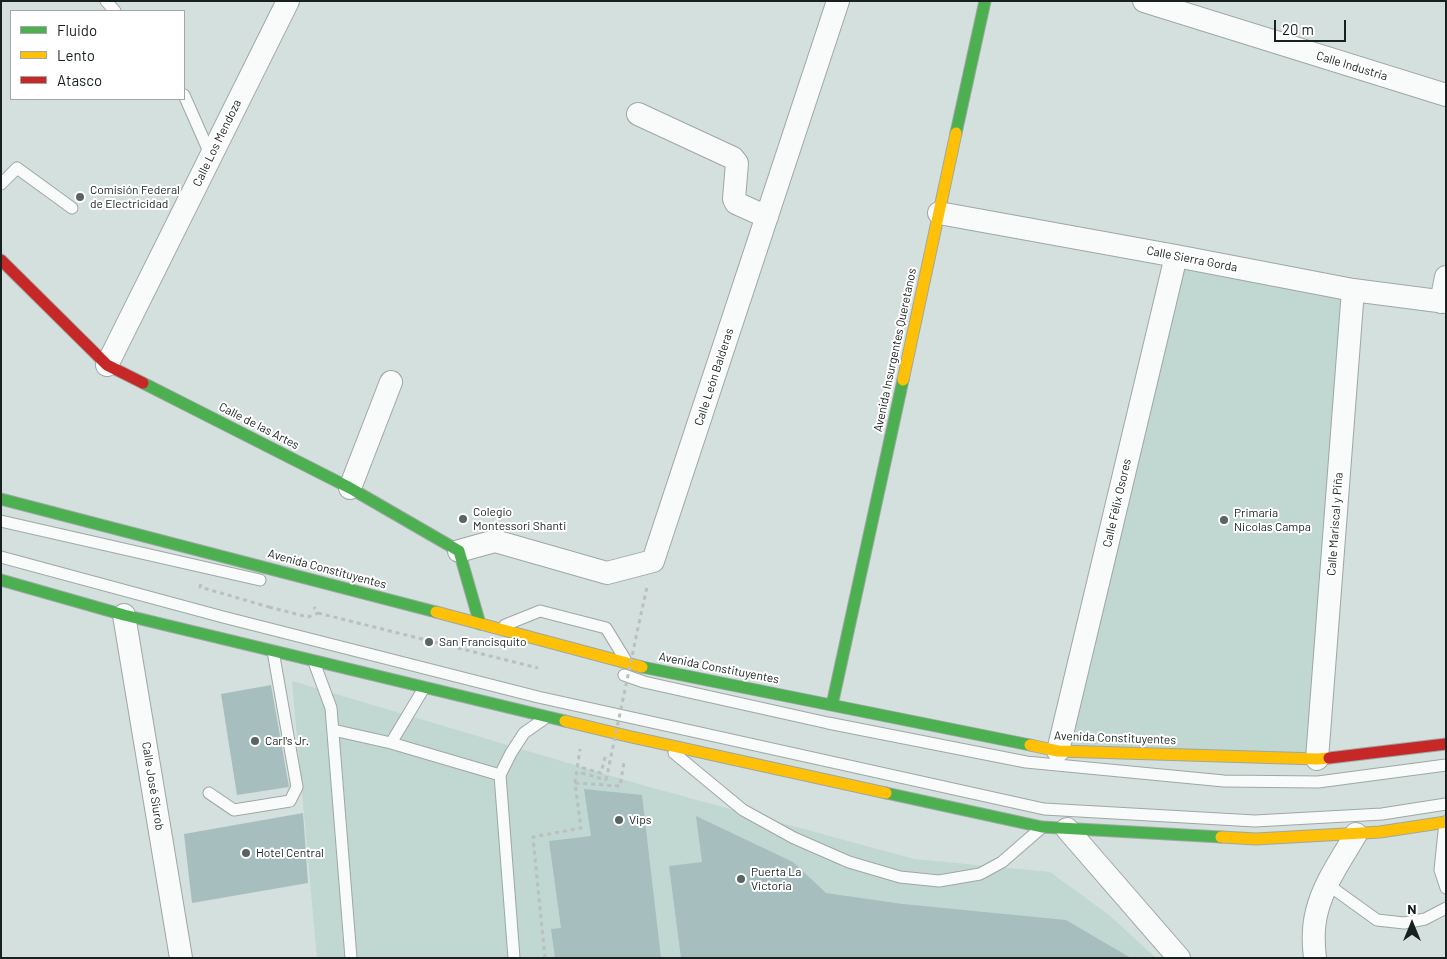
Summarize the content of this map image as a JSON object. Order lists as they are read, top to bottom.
{
  "streets": {
    "main road": ["Avenida Insurgentes Queretanos", "Calle de las Artes", "Avenida Constituyentes"],
    "street": [
      "Calle Industria",
      "Calle Los Mendoza",
      "Calle Sierra Gorda",
      "Calle León Balderas",
      "Calle Félix Osores",
      "Calle Mariscal y Piña",
      "Calle José Siurob"
    ]
  },
  "crossings": [
    ["Calle Los Mendoza", "Calle de las Artes"],
    ["Calle Sierra Gorda", "Avenida Insurgentes Queretanos"],
    ["Calle Sierra Gorda", "Calle Félix Osores"],
    ["Calle Sierra Gorda", "Calle Mariscal y Piña"],
    ["Avenida Insurgentes Queretanos", "Avenida Constituyentes"],
    ["Calle León Balderas", "Calle de las Artes"],
    ["Calle Félix Osores", "Avenida Constituyentes"],
    ["Calle Mariscal y Piña", "Avenida Constituyentes"]
  ],
  "places": [
    "Comisión Federal de Electricidad",
    "Colegio Montessori Shanti",
    "Primaria Nicolas Campa",
    "San Francisquito",
    "Carl's Jr.",
    "Vips",
    "Hotel Central",
    "Puerta La Victoria"
  ],
  "legend": ["Fluido", "Lento", "Atasco"],
  "scale_bar": "20 m",
  "north": "top"
}
